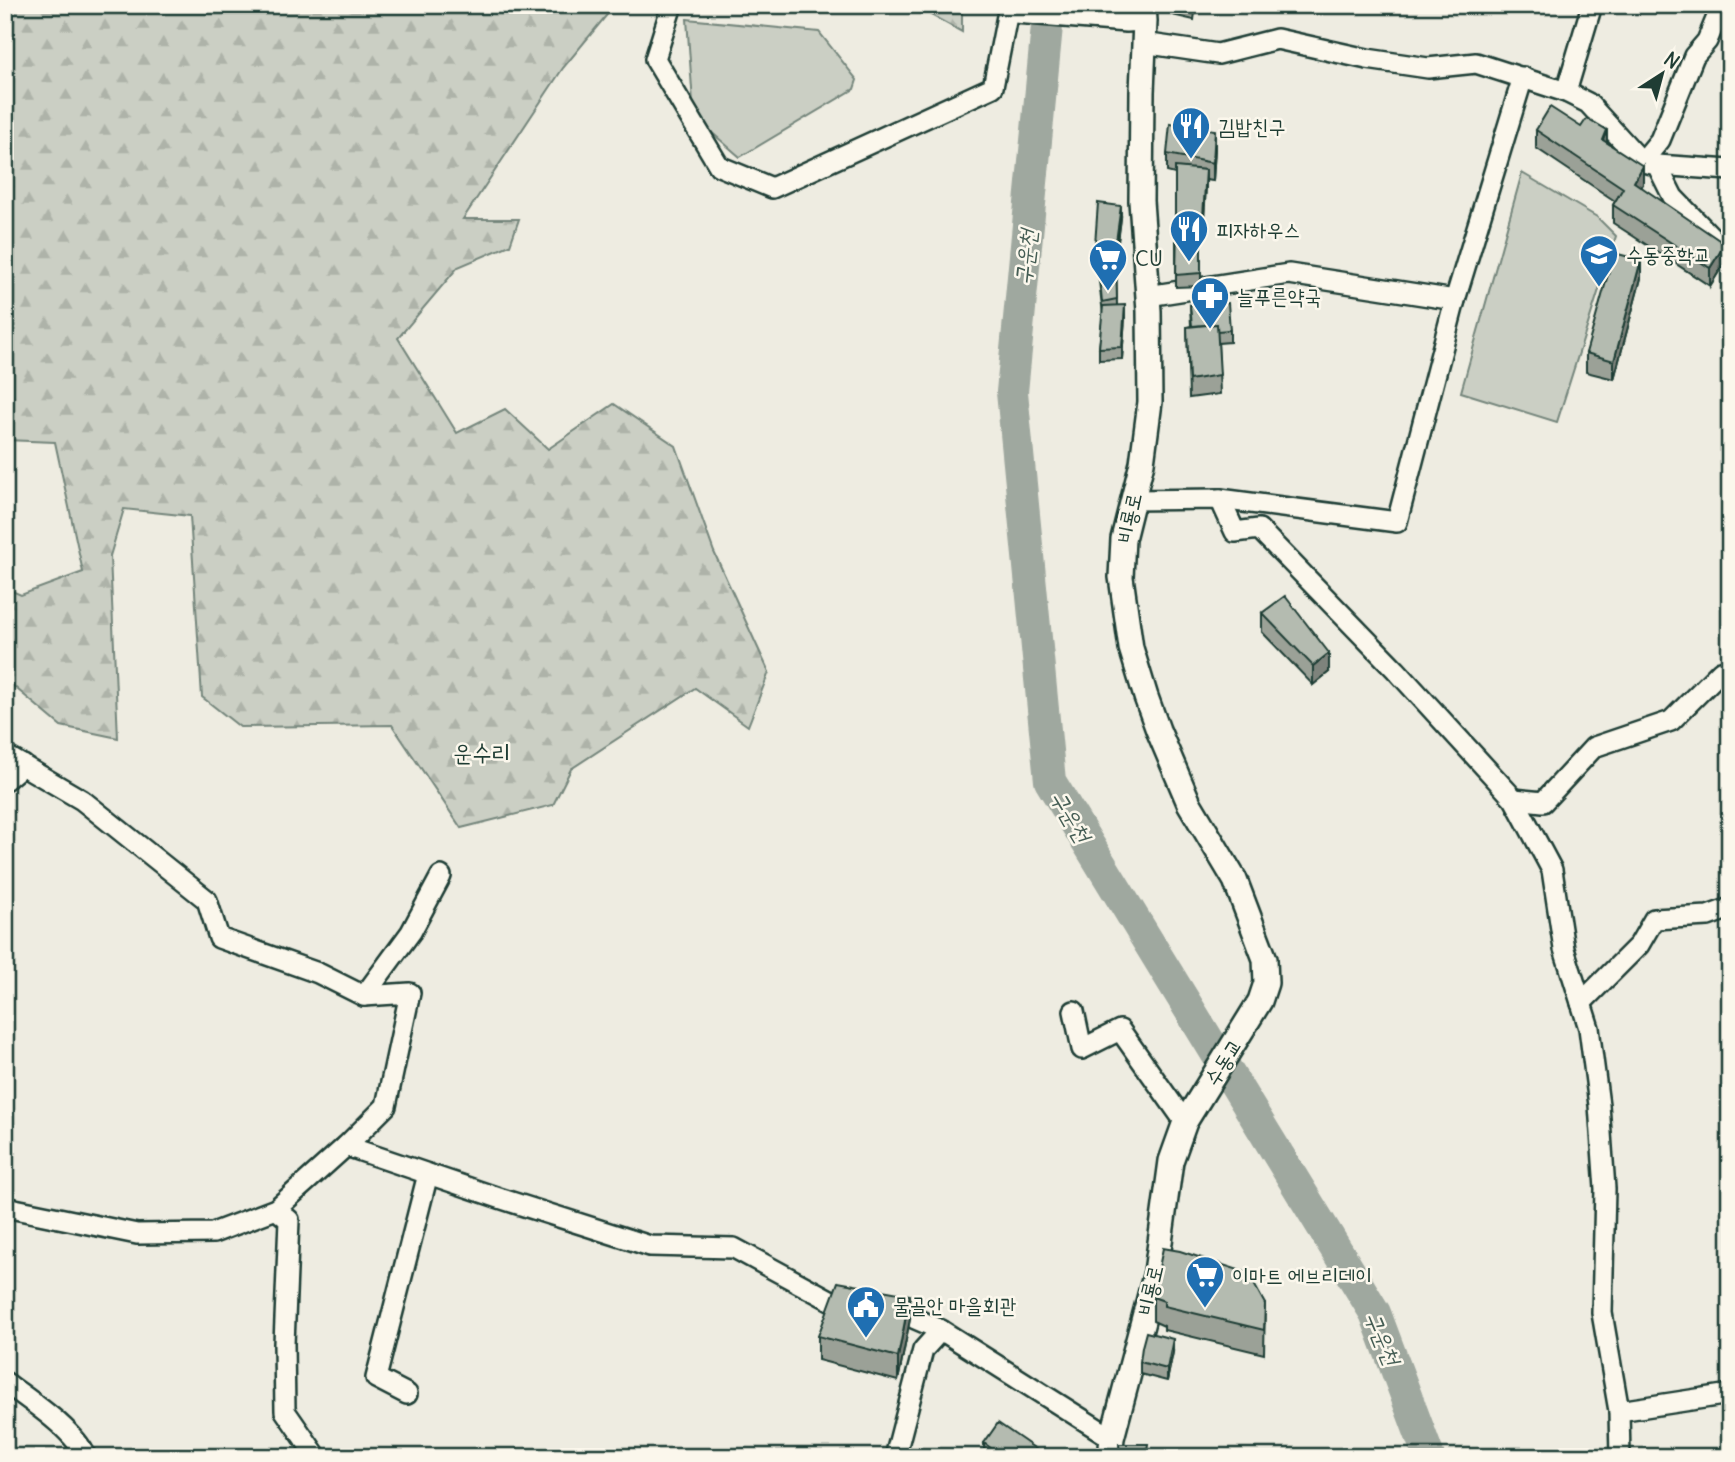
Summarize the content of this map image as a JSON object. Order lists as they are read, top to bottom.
{
  "streets": {
    "main road": ["비룡로", "수동교"]
  },
  "crossings": [
    ["비룡로", "수동교"]
  ],
  "districts": ["운수리"],
  "water": ["구운천"],
  "places": {
    "restaurant": ["김밥친구", "피자하우스"],
    "school or university": ["수동중학교"],
    "supermarket": ["CU", "이마트 에브리데이"],
    "pharmacy": ["늘푸른약국"],
    "public building": ["물골안 마을회관"]
  },
  "north": "top right"
}
